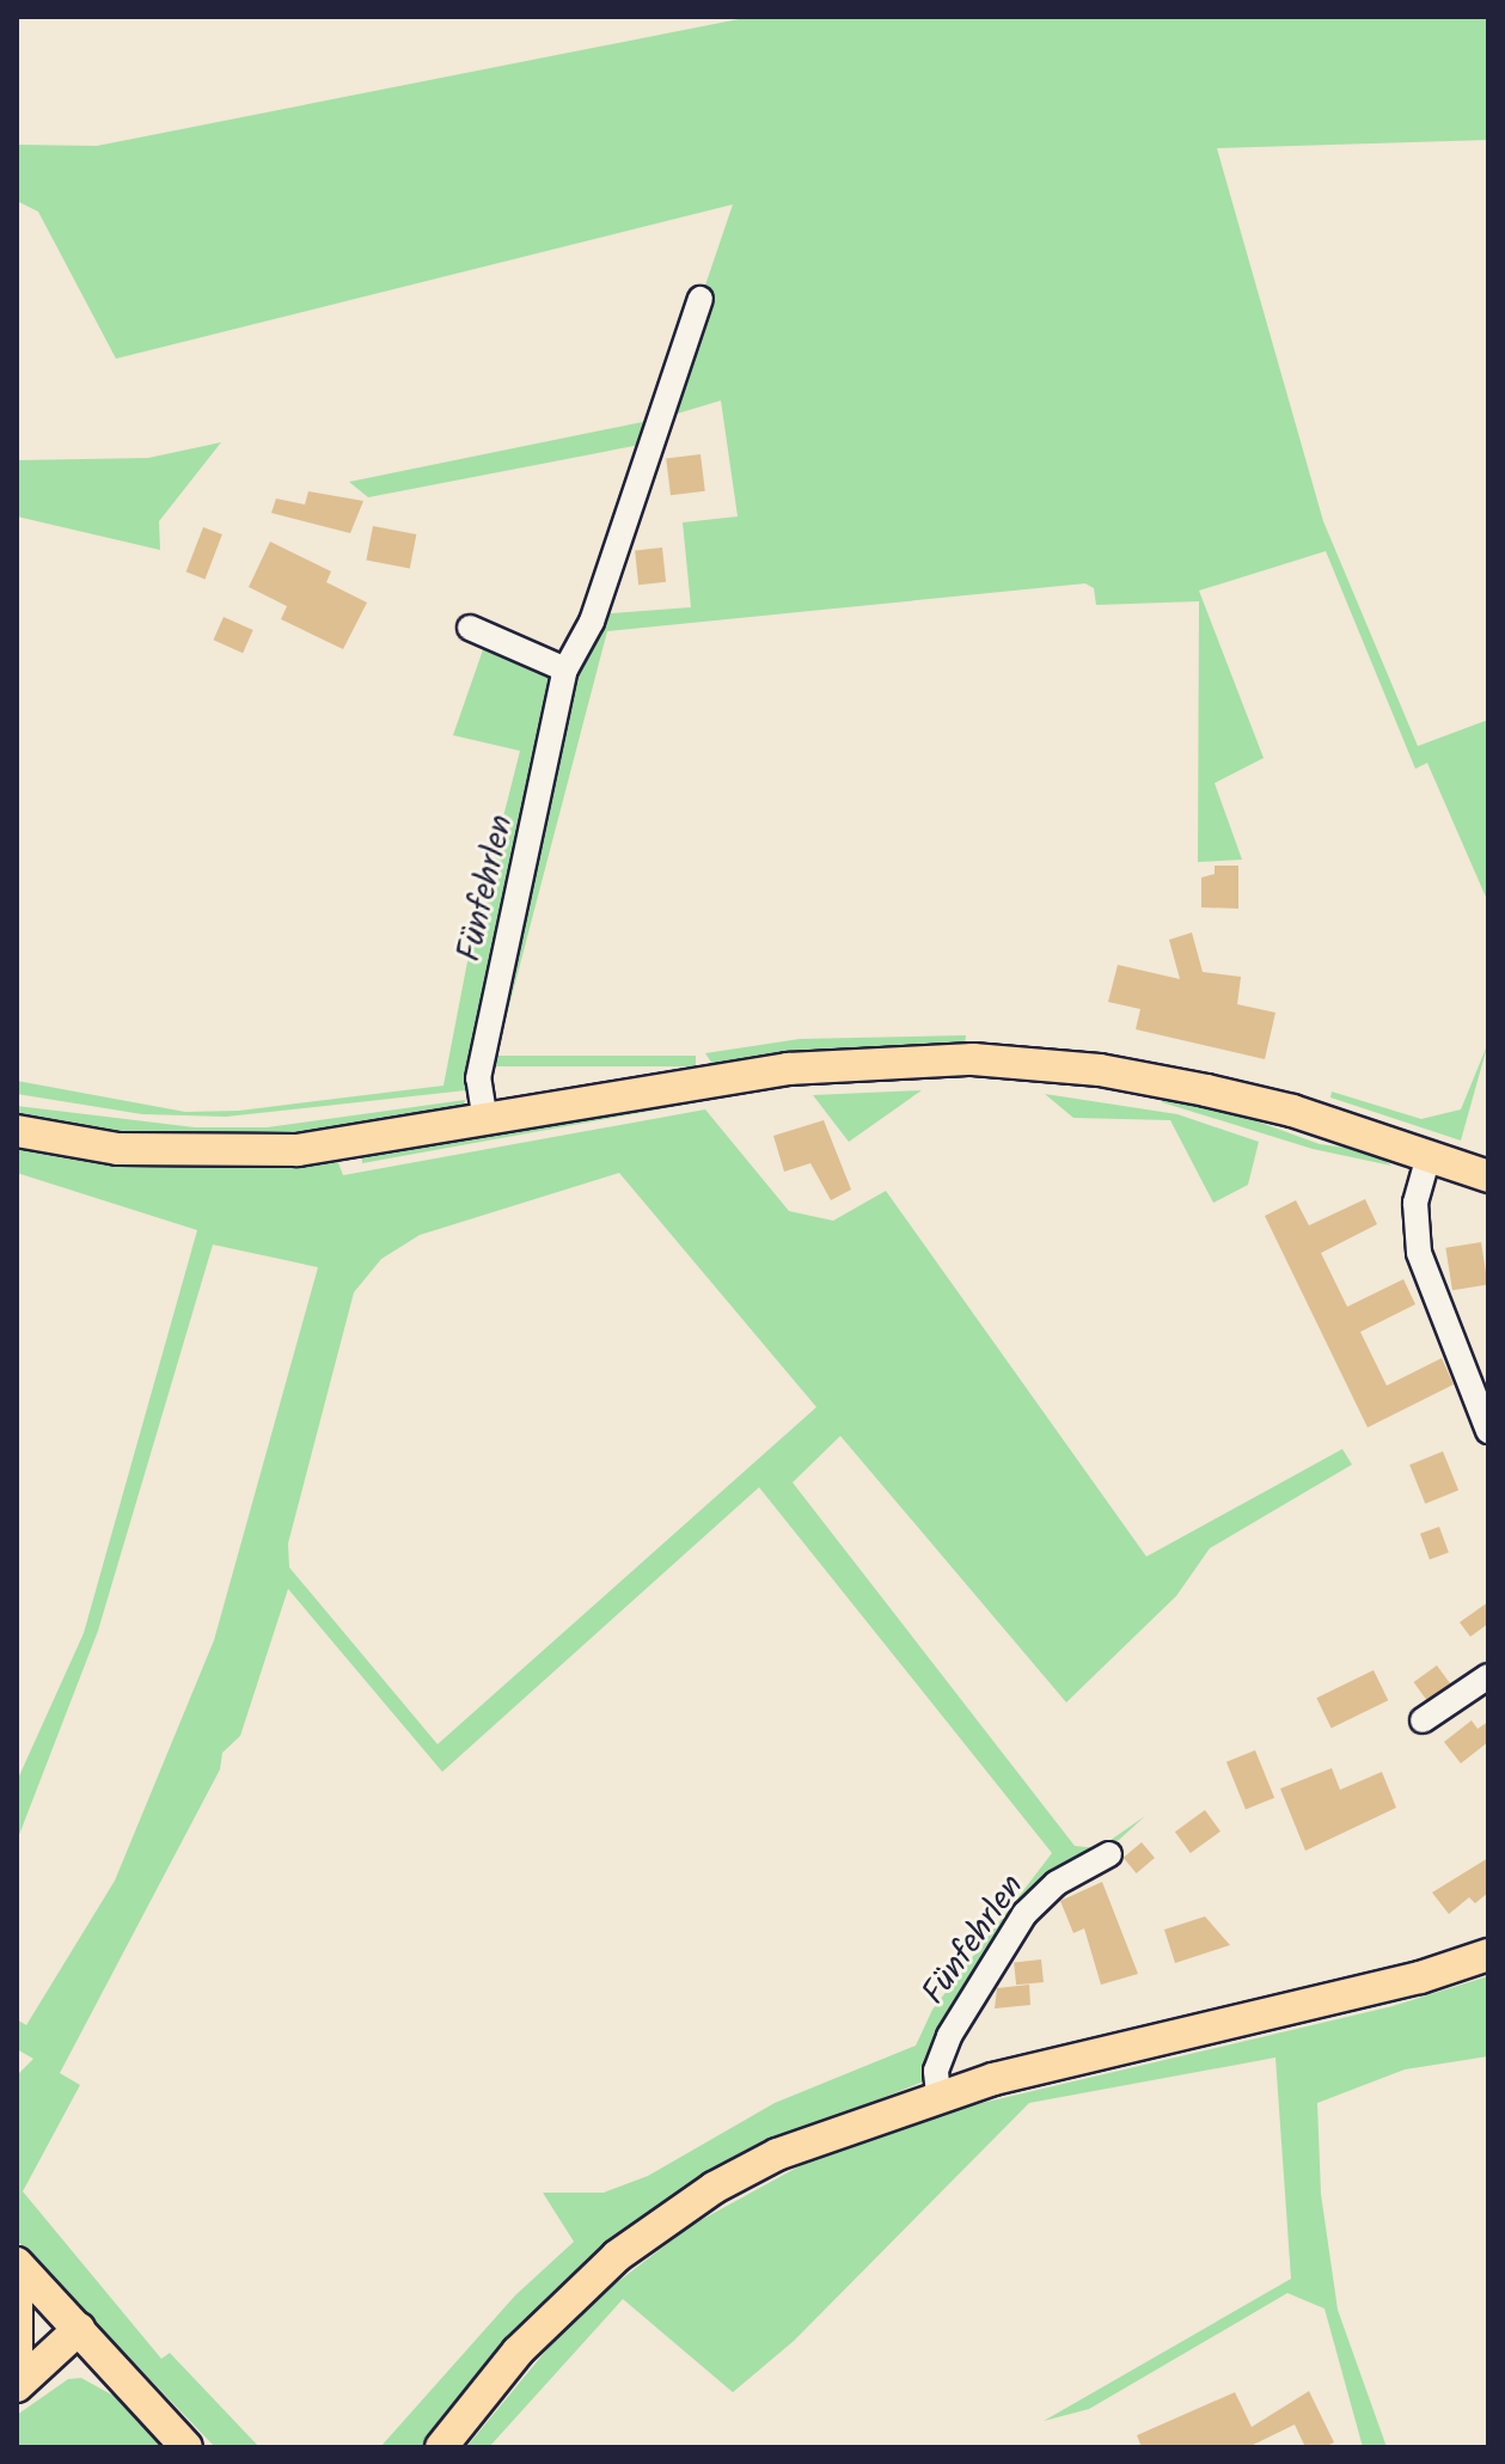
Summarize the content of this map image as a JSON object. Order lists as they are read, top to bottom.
{
  "streets": {
    "street": ["Fünfehrlen"]
  }
}
